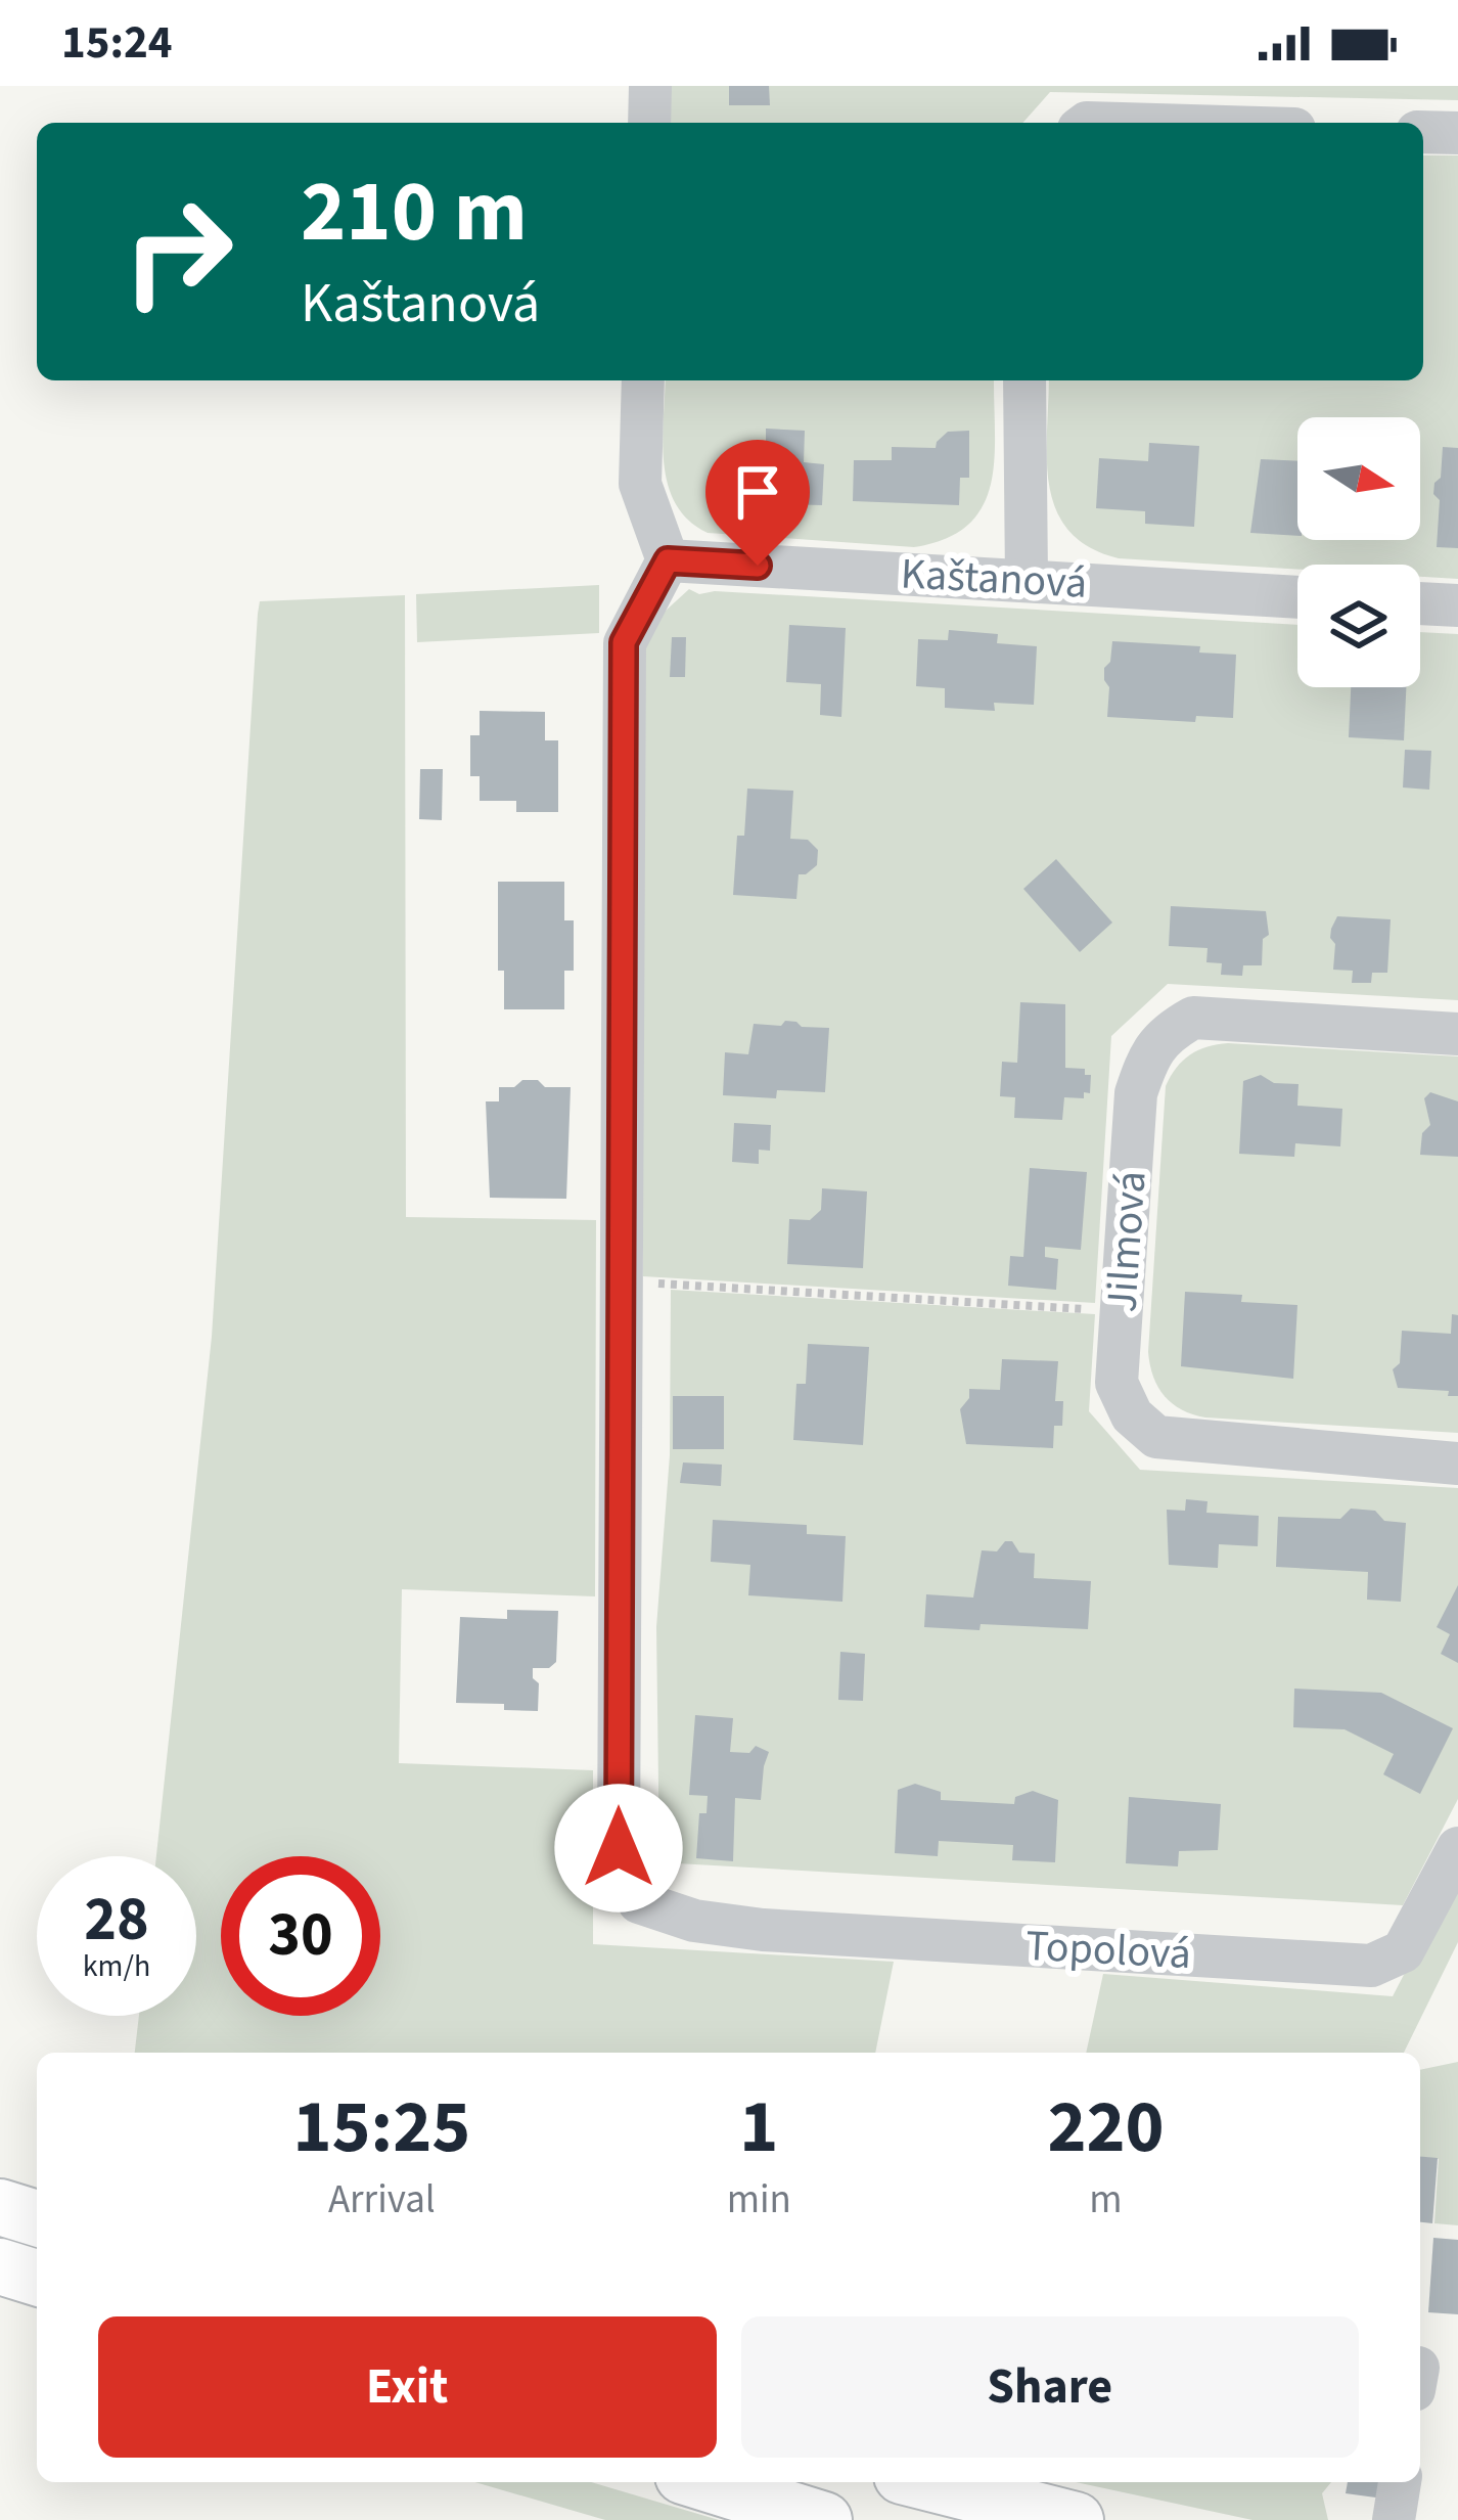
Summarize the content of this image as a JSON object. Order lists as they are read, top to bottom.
{
  "streets": {
    "street": ["Kaštanová", "Jilmová", "Topolová"]
  },
  "north": "right",
  "page": {
    "status": "15:24",
    "turn": ["210 m", "Kaštanová"],
    "speed": "28 km/h",
    "limit": "30",
    "eta": [
      "15:25",
      "Arrival",
      "1",
      "min",
      "220",
      "m"
    ],
    "buttons": ["Exit", "Share"]
  }
}
